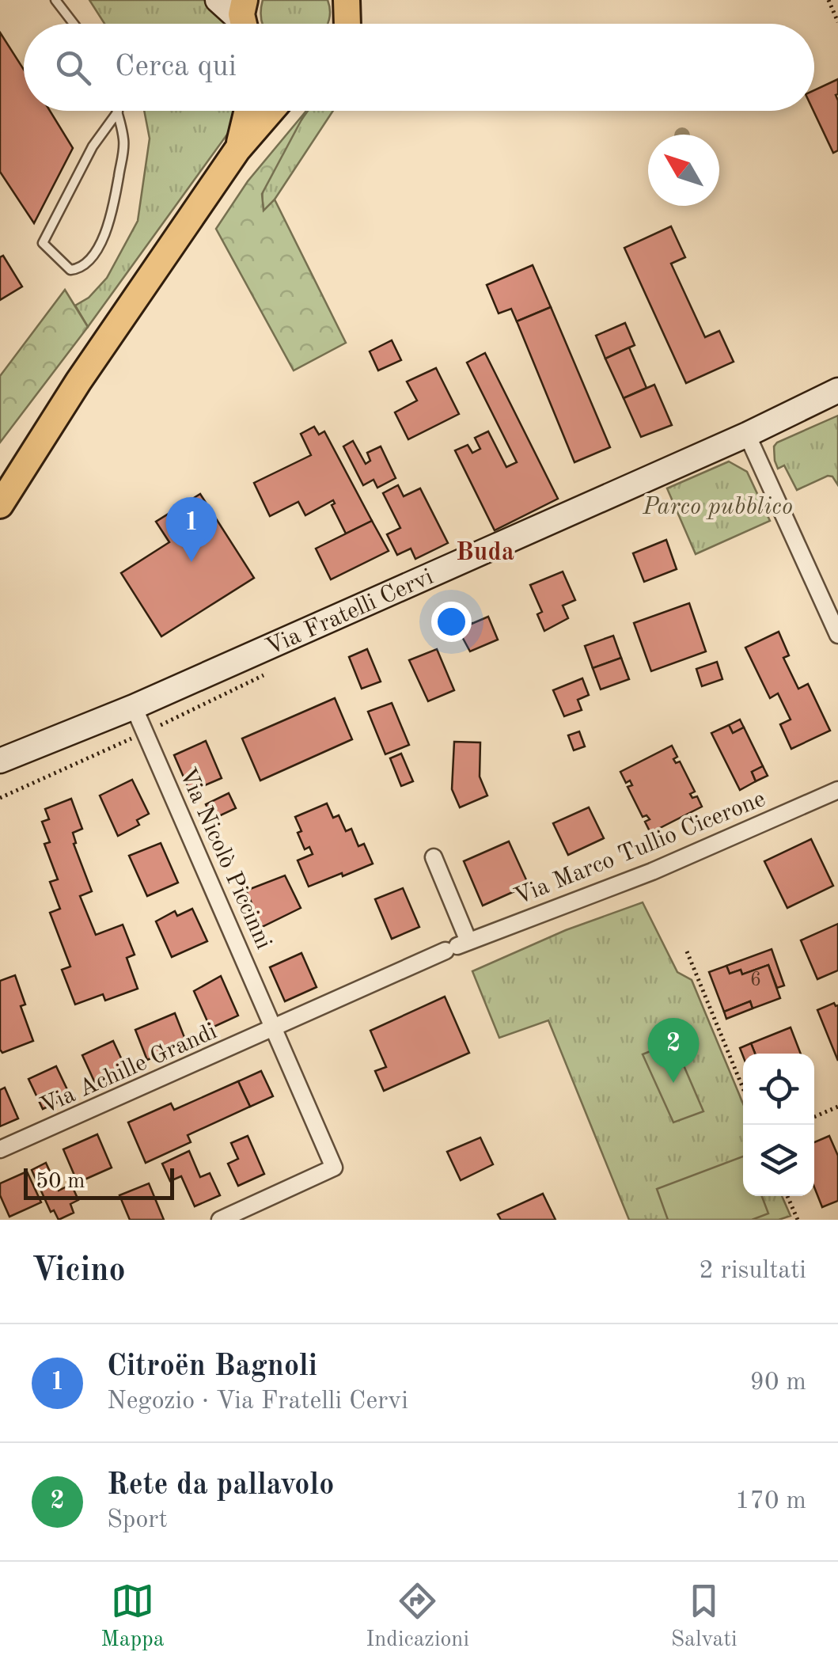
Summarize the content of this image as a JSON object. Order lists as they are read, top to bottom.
{
  "streets": {
    "main road": ["Via Fratelli Cervi"],
    "street": ["Via Marco Tullio Cicerone", "Via Nicolò Piccinni", "Via Achille Grandi"]
  },
  "crossings": [
    ["Via Fratelli Cervi", "Via Nicolò Piccinni"],
    ["Via Nicolò Piccinni", "Via Achille Grandi"]
  ],
  "districts": ["Buda"],
  "parks": ["Parco pubblico"],
  "house_numbers": ["6"],
  "scale_bar": "50 m",
  "north": "top left",
  "page": {
    "search": "Cerca qui",
    "pins": ["1", "2"],
    "scale": "50 m",
    "heading": ["Vicino", "2 risultati"],
    "list": [
      {
        "mark": "1",
        "name": "Citroën Bagnoli",
        "note": "Negozio · Via Fratelli Cervi",
        "value": "90 m"
      },
      {
        "mark": "2",
        "name": "Rete da pallavolo",
        "note": "Sport",
        "value": "170 m"
      }
    ],
    "nav": ["Mappa", "Indicazioni", "Salvati"]
  }
}
